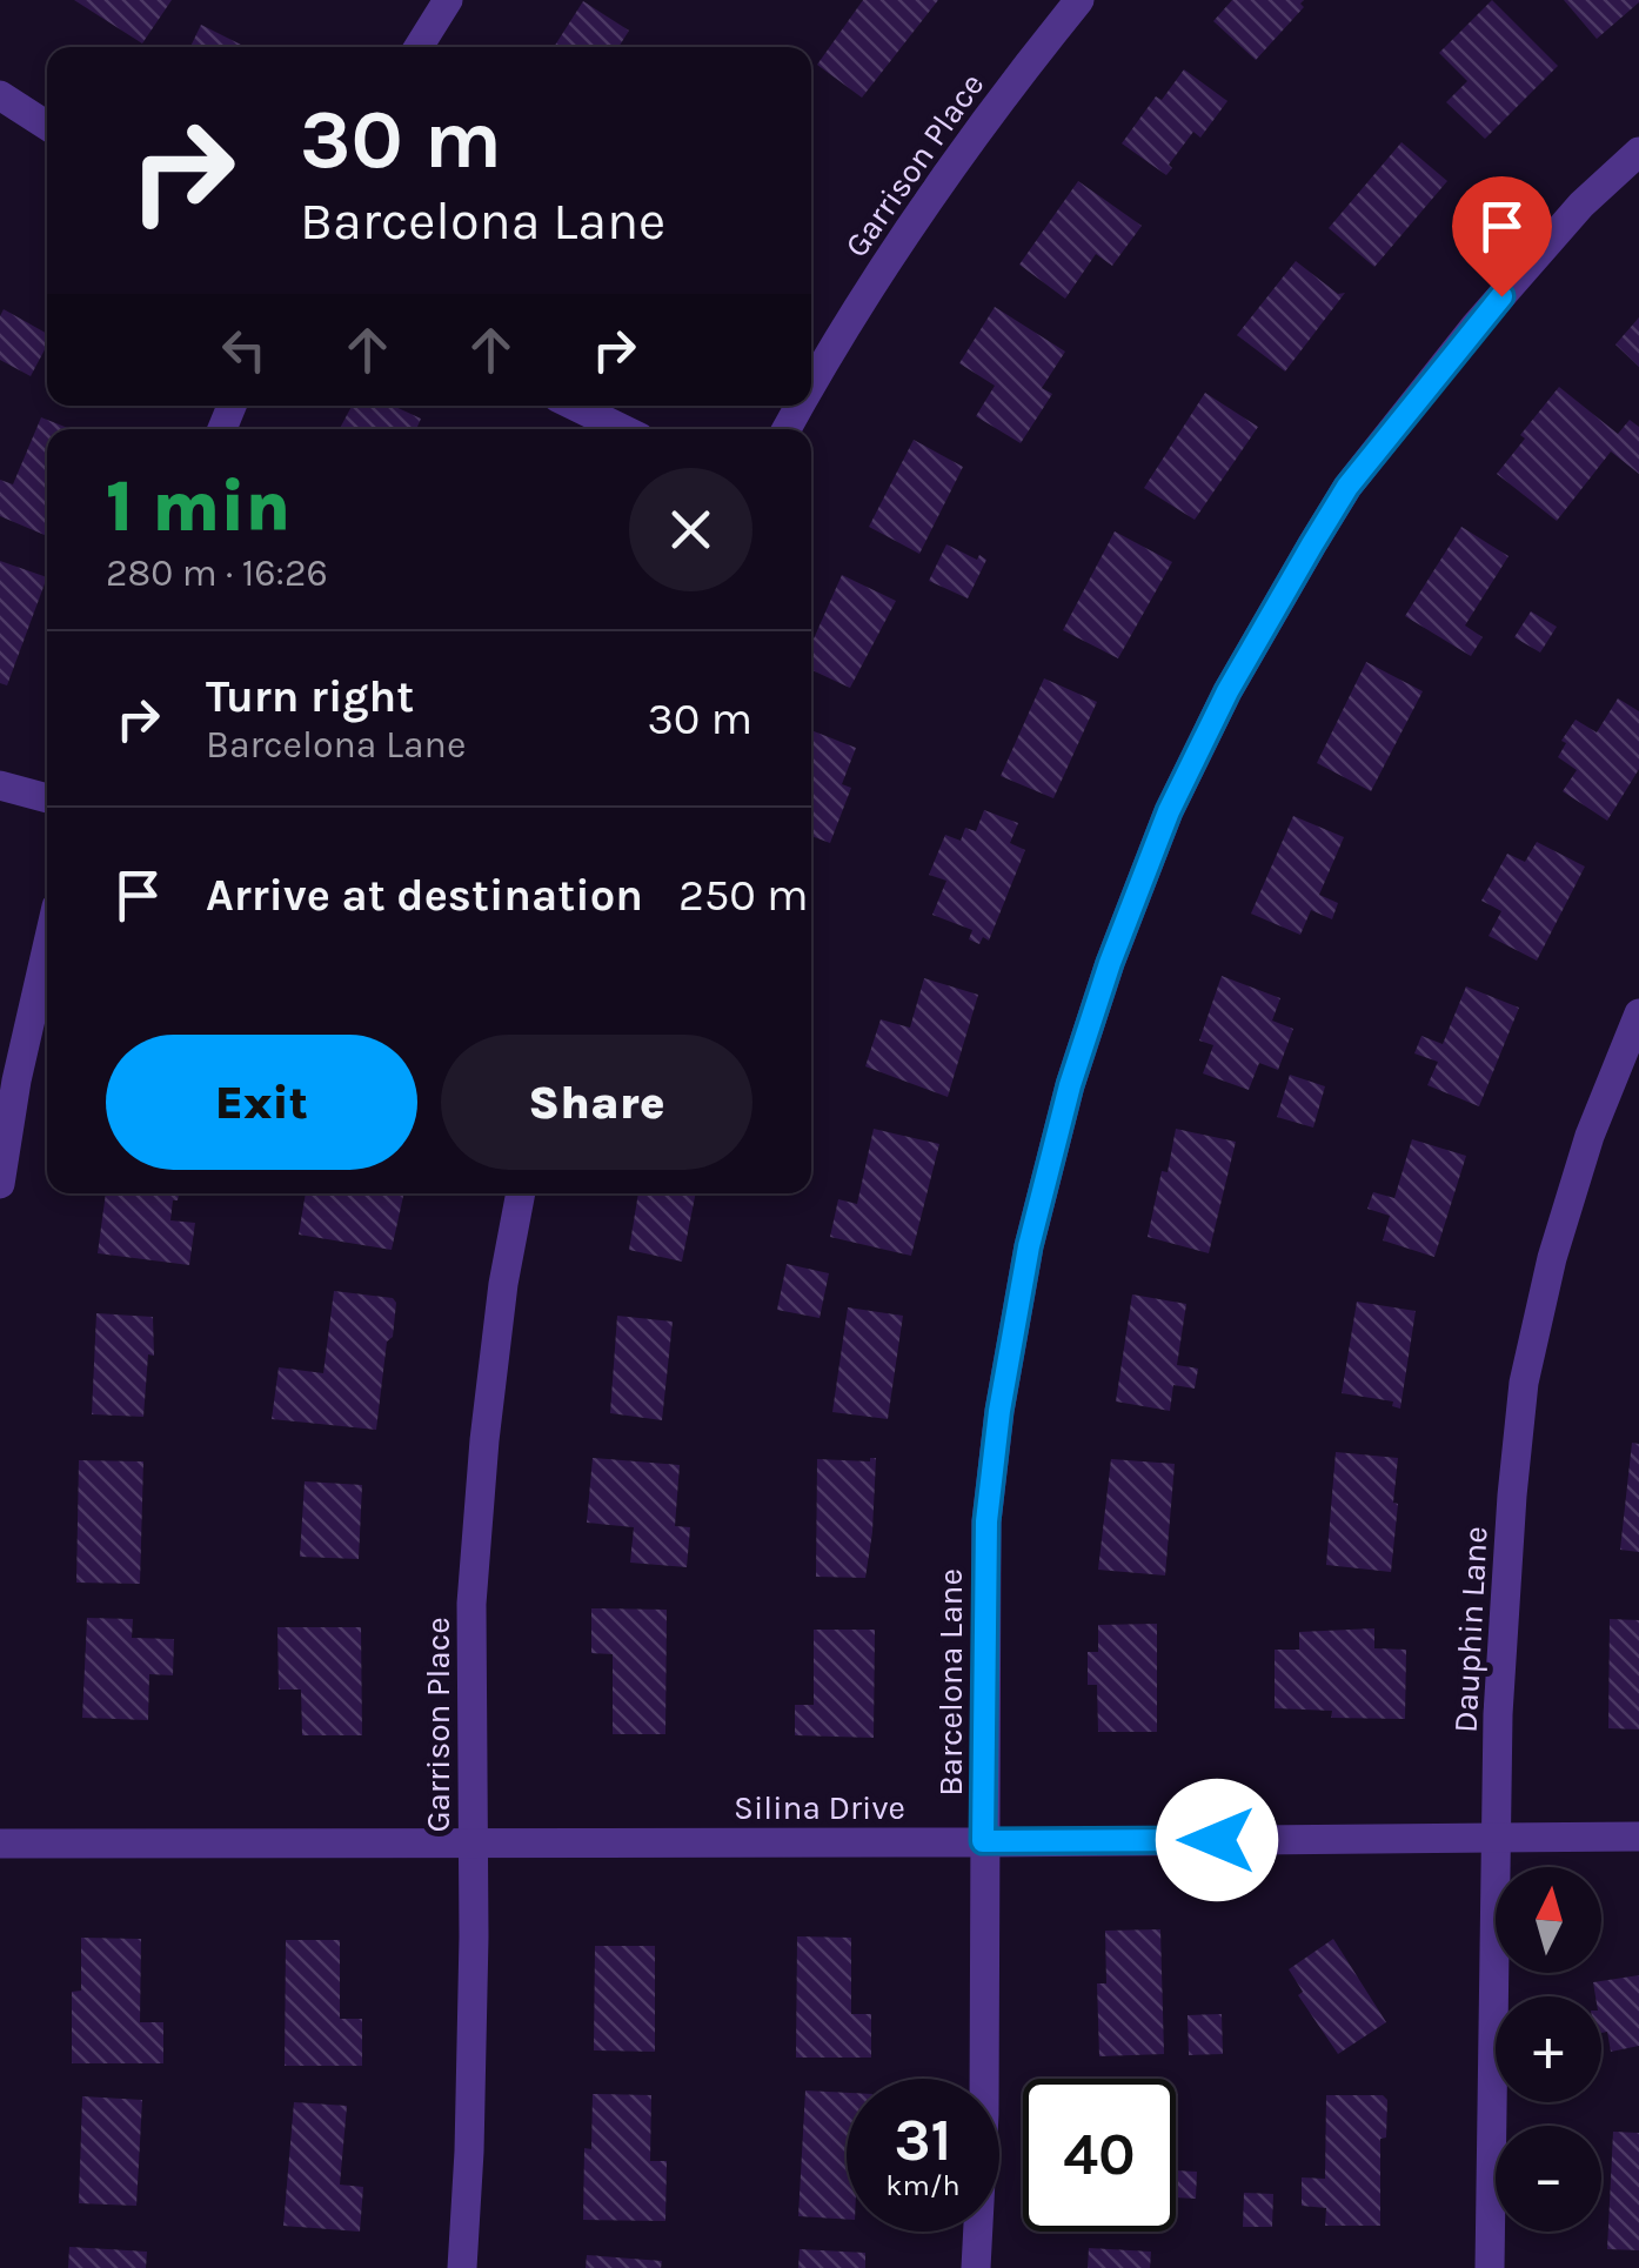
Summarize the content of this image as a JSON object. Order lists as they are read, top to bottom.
{
  "streets": {
    "street": [
      "Garrison Place",
      "Dauphin Lane",
      "Barcelona Lane",
      "Silina Drive"
    ]
  },
  "crossings": [
    ["Garrison Place", "Silina Drive"],
    ["Dauphin Lane", "Silina Drive"],
    ["Barcelona Lane", "Silina Drive"]
  ],
  "north": "top",
  "page": {
    "turn": ["30 m", "Barcelona Lane"],
    "heading": ["1 min", "280 m · 16:26"],
    "list": [
      {
        "name": "Turn right",
        "note": "Barcelona Lane",
        "value": "30 m"
      },
      {
        "name": "Arrive at destination",
        "value": "250 m"
      }
    ],
    "buttons": ["Exit", "Share"],
    "map_buttons": ["+", "−"],
    "speed": "31 km/h",
    "limit": "40"
  }
}
